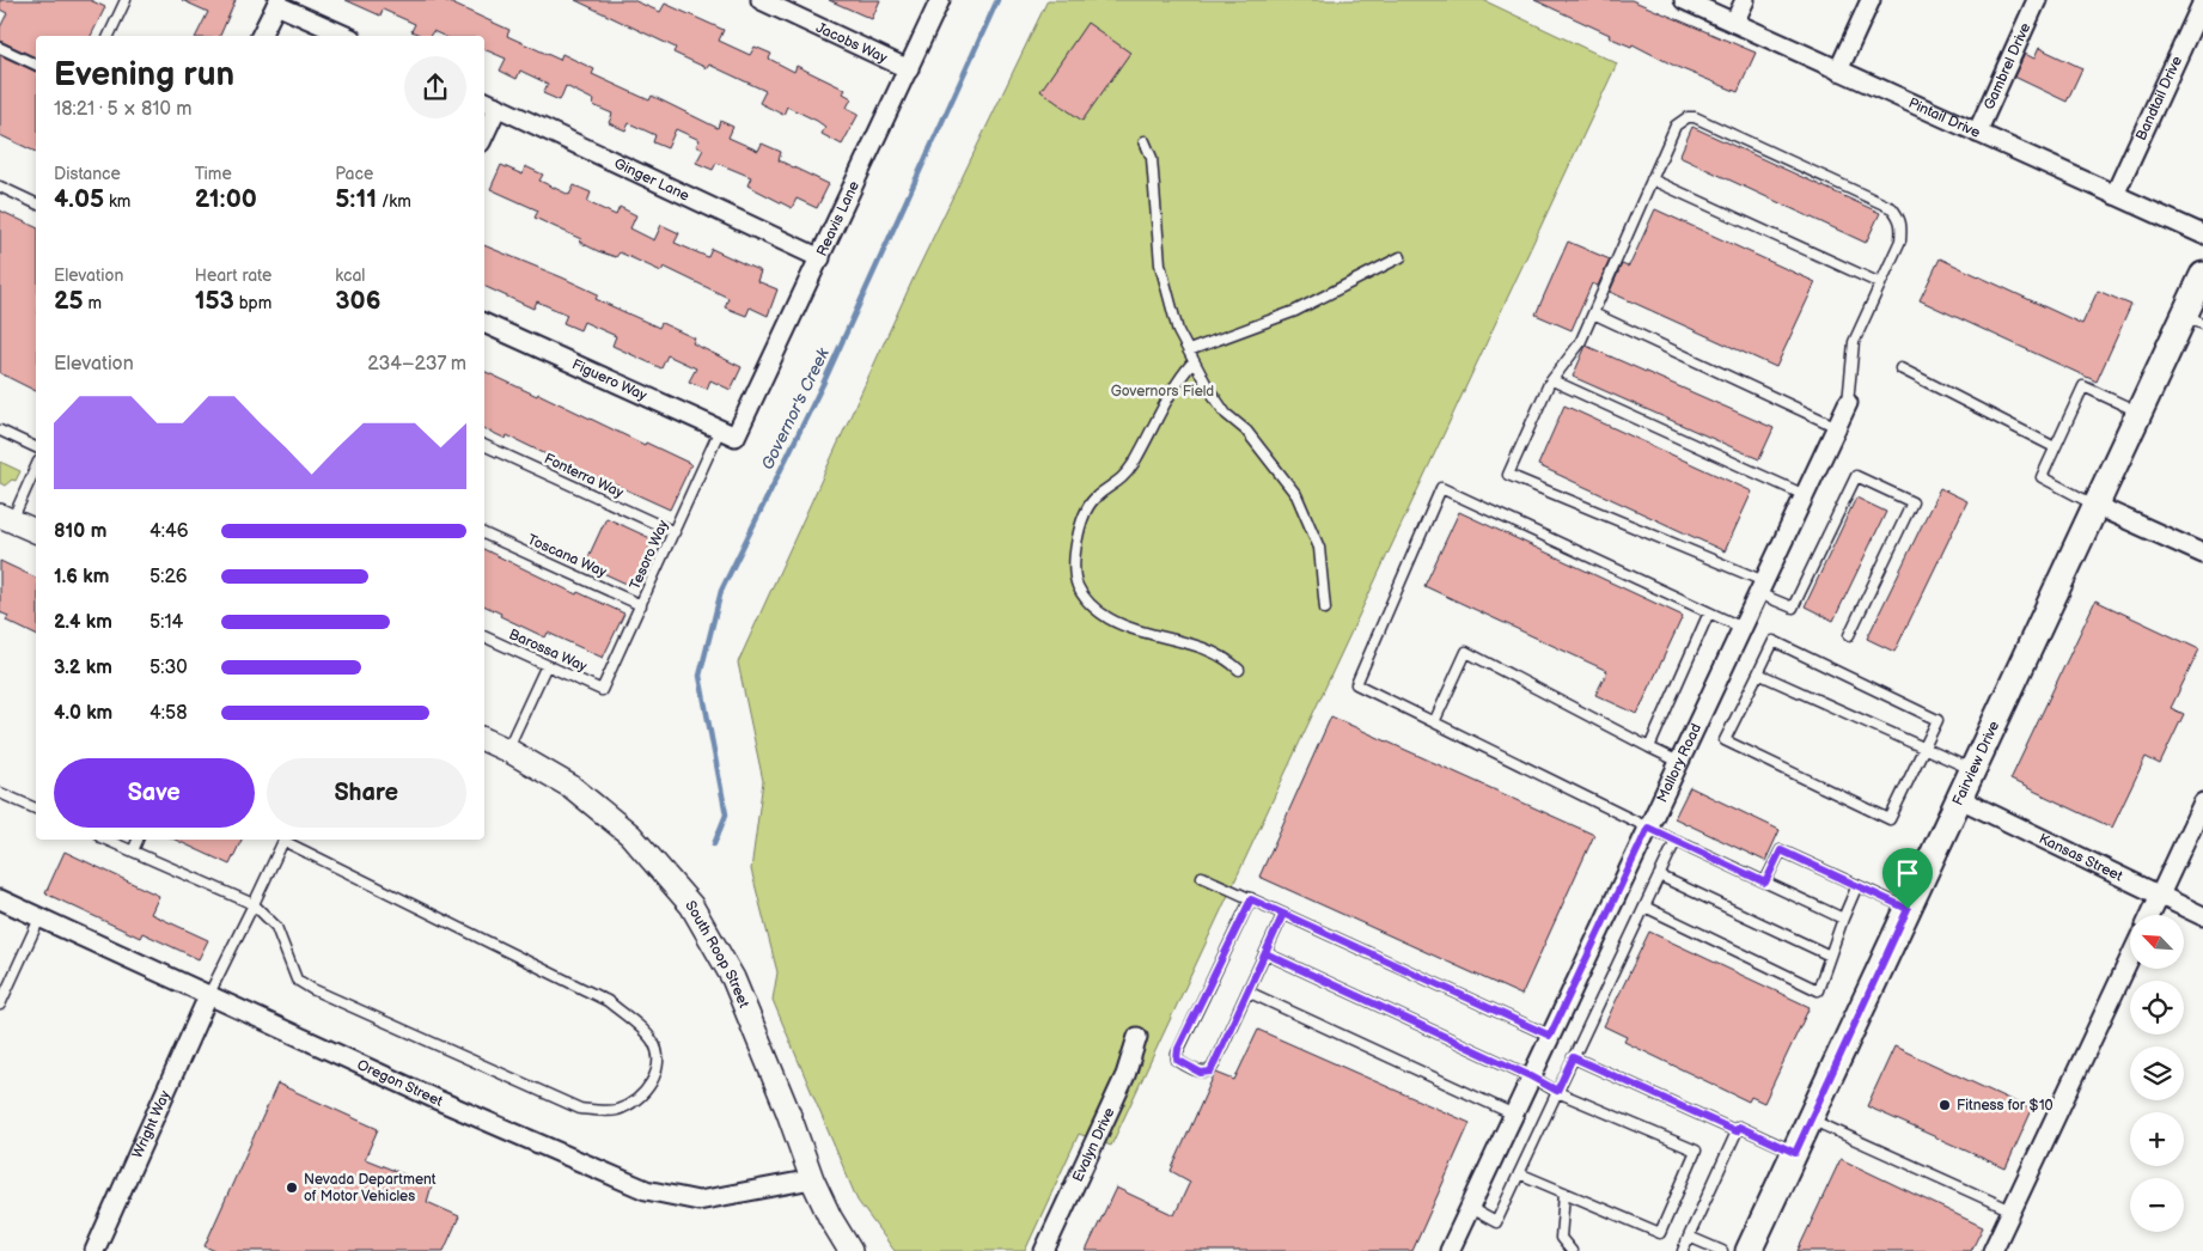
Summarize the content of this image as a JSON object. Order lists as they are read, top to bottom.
{
  "streets": {
    "main road": ["Fairview Drive"],
    "street": [
      "Jacobs Way",
      "Gambrel Drive",
      "Bandtail Drive",
      "Pintail Drive",
      "Ginger Lane",
      "Reavis Lane",
      "Figuero Way",
      "Mallory Road",
      "Kansas Street",
      "South Roop Street",
      "Oregon Street",
      "Wright Way",
      "Evalyn Drive"
    ],
    "lane": [
      "Fonterra Way",
      "Tesoro Way",
      "Toscana Way",
      "Barossa Way"
    ]
  },
  "crossings": [
    ["Jacobs Way", "Reavis Lane"],
    ["Gambrel Drive", "Pintail Drive"],
    ["Bandtail Drive", "Pintail Drive"],
    ["Ginger Lane", "Reavis Lane"],
    ["Reavis Lane", "Figuero Way"],
    ["Reavis Lane", "Tesoro Way"],
    ["Figuero Way", "Tesoro Way"],
    ["Fonterra Way", "Tesoro Way"],
    ["Tesoro Way", "Toscana Way"],
    ["Tesoro Way", "Barossa Way"],
    ["Fairview Drive", "Kansas Street"],
    ["South Roop Street", "Oregon Street"],
    ["Oregon Street", "Wright Way"]
  ],
  "water": ["Governor's Creek"],
  "parks": ["Governors Field"],
  "places": ["Fitness for $10", "Nevada Department of Motor Vehicles"],
  "north": "top left",
  "page": {
    "heading": ["Evening run", "18:21 · 5 × 810 m"],
    "stats": [
      ["Distance", "4.05 km"],
      ["Time", "21:00"],
      ["Pace", "5:11 /km"],
      ["Elevation", "25 m"],
      ["Heart rate", "153 bpm"],
      ["kcal", "306"]
    ],
    "chart": ["Elevation", "234–237 m"],
    "list": [
      {
        "name": "810 m",
        "note": "4:46"
      },
      {
        "name": "1.6 km",
        "note": "5:26"
      },
      {
        "name": "2.4 km",
        "note": "5:14"
      },
      {
        "name": "3.2 km",
        "note": "5:30"
      },
      {
        "name": "4.0 km",
        "note": "4:58"
      }
    ],
    "buttons": ["Save", "Share"],
    "map_buttons": ["+", "−"]
  }
}
